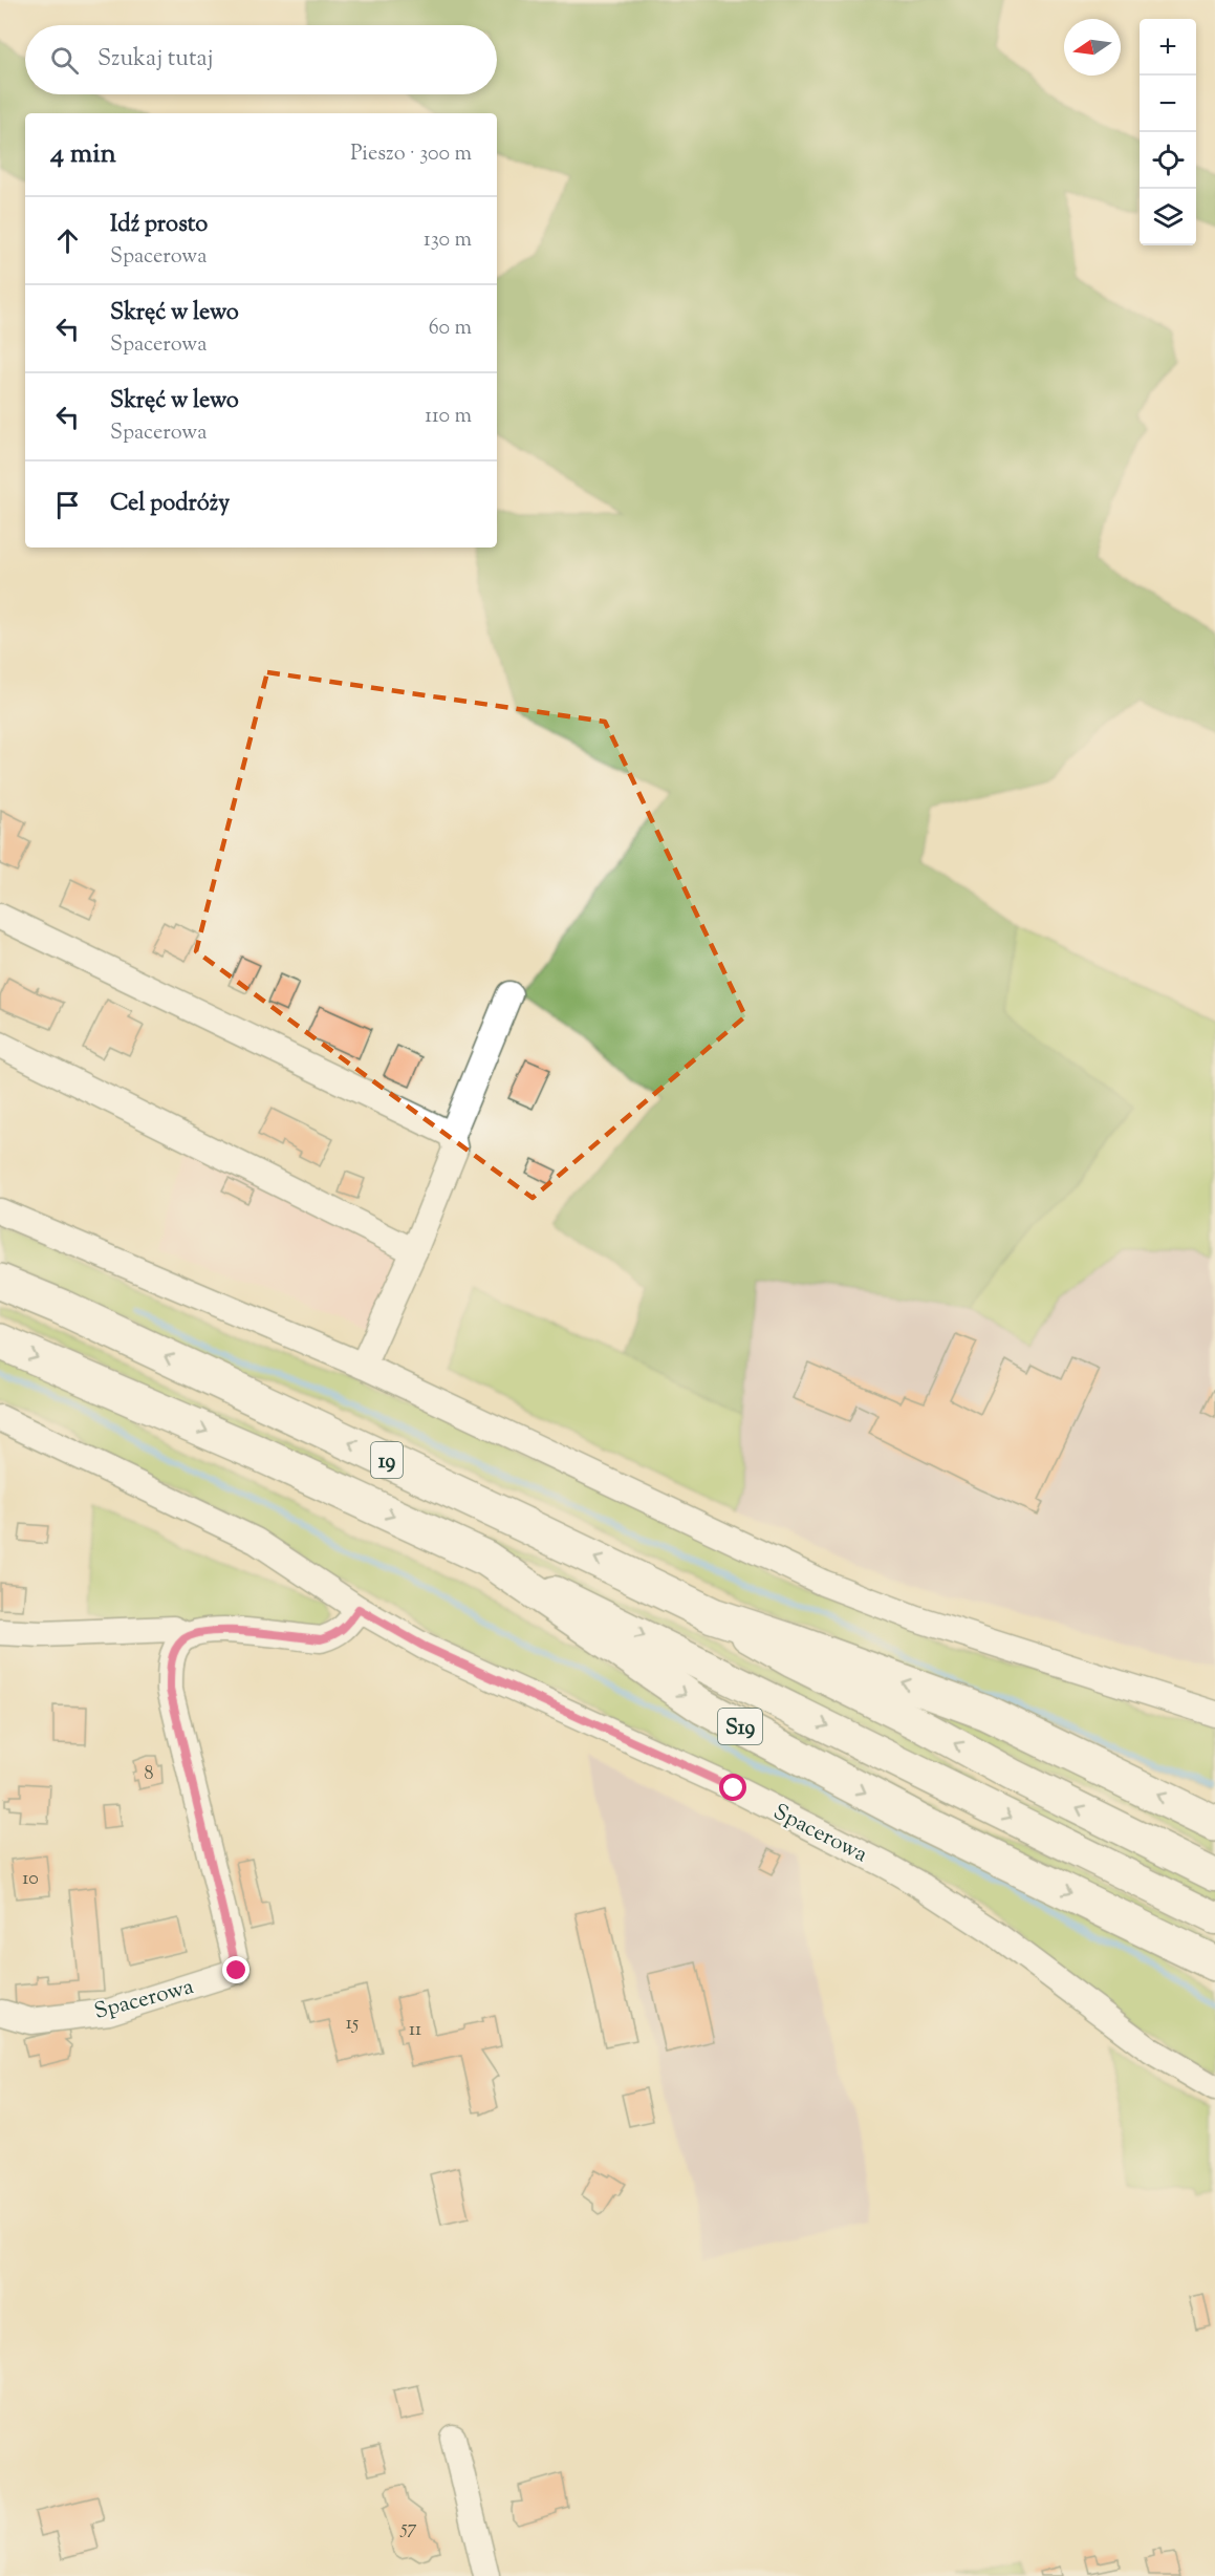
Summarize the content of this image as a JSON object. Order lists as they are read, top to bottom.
{
  "streets": {
    "highway": ["19", "S19"],
    "street": ["Spacerowa"]
  },
  "crossings": [
    ["19", "S19"]
  ],
  "house_numbers": [
    "8",
    "10",
    "15",
    "11",
    "57"
  ],
  "north": "left",
  "page": {
    "map_buttons": ["+", "−"],
    "search": "Szukaj tutaj",
    "heading": ["4 min", "Pieszo · 300 m"],
    "list": [
      ["Idź prosto", "Spacerowa", "130 m"],
      ["Skręć w lewo", "Spacerowa", "60 m"],
      ["Skręć w lewo", "Spacerowa", "110 m"],
      "Cel podróży"
    ]
  }
}
